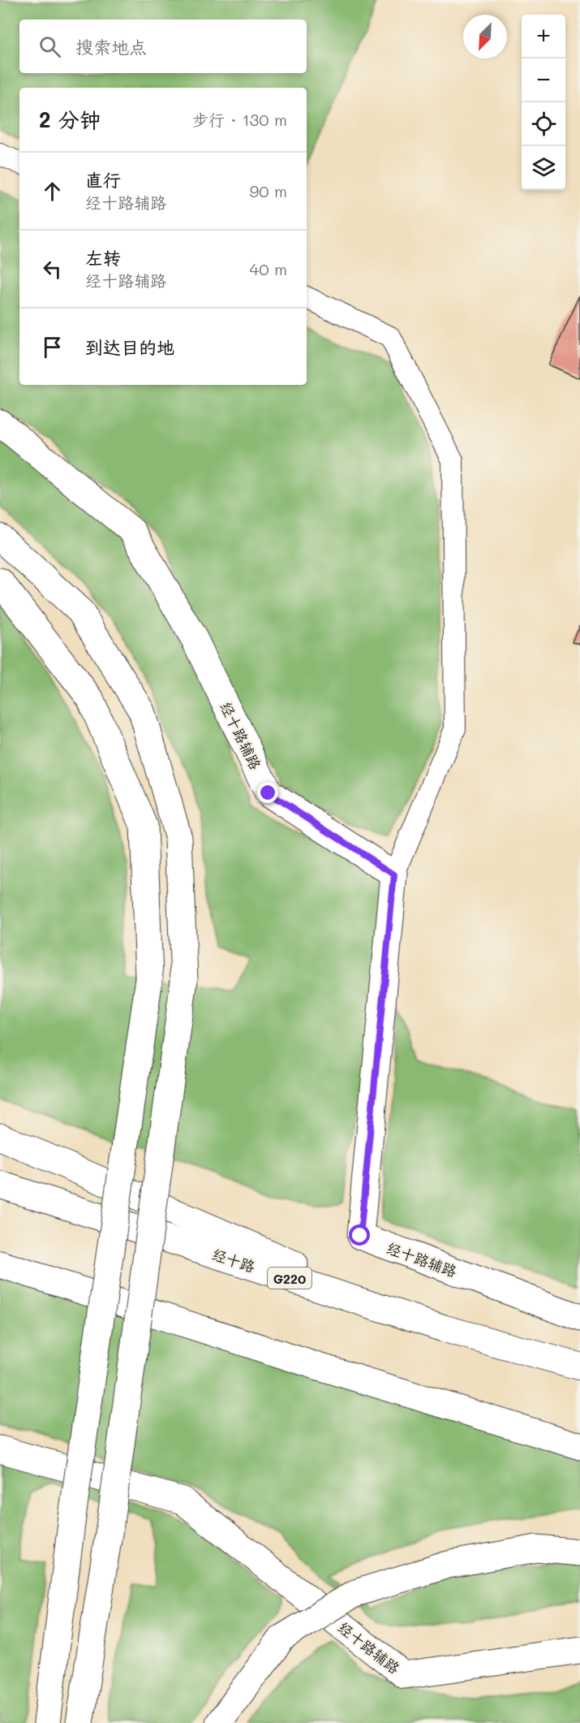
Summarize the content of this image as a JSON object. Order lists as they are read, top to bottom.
{
  "streets": {
    "main road": ["经十路辅路", "经十路", "G220"]
  },
  "north": "bottom left",
  "page": {
    "map_buttons": ["+", "−"],
    "search": "搜索地点",
    "heading": ["2 分钟", "步行 · 130 m"],
    "list": [
      ["直行", "经十路辅路", "90 m"],
      ["左转", "经十路辅路", "40 m"],
      "到达目的地"
    ]
  }
}
